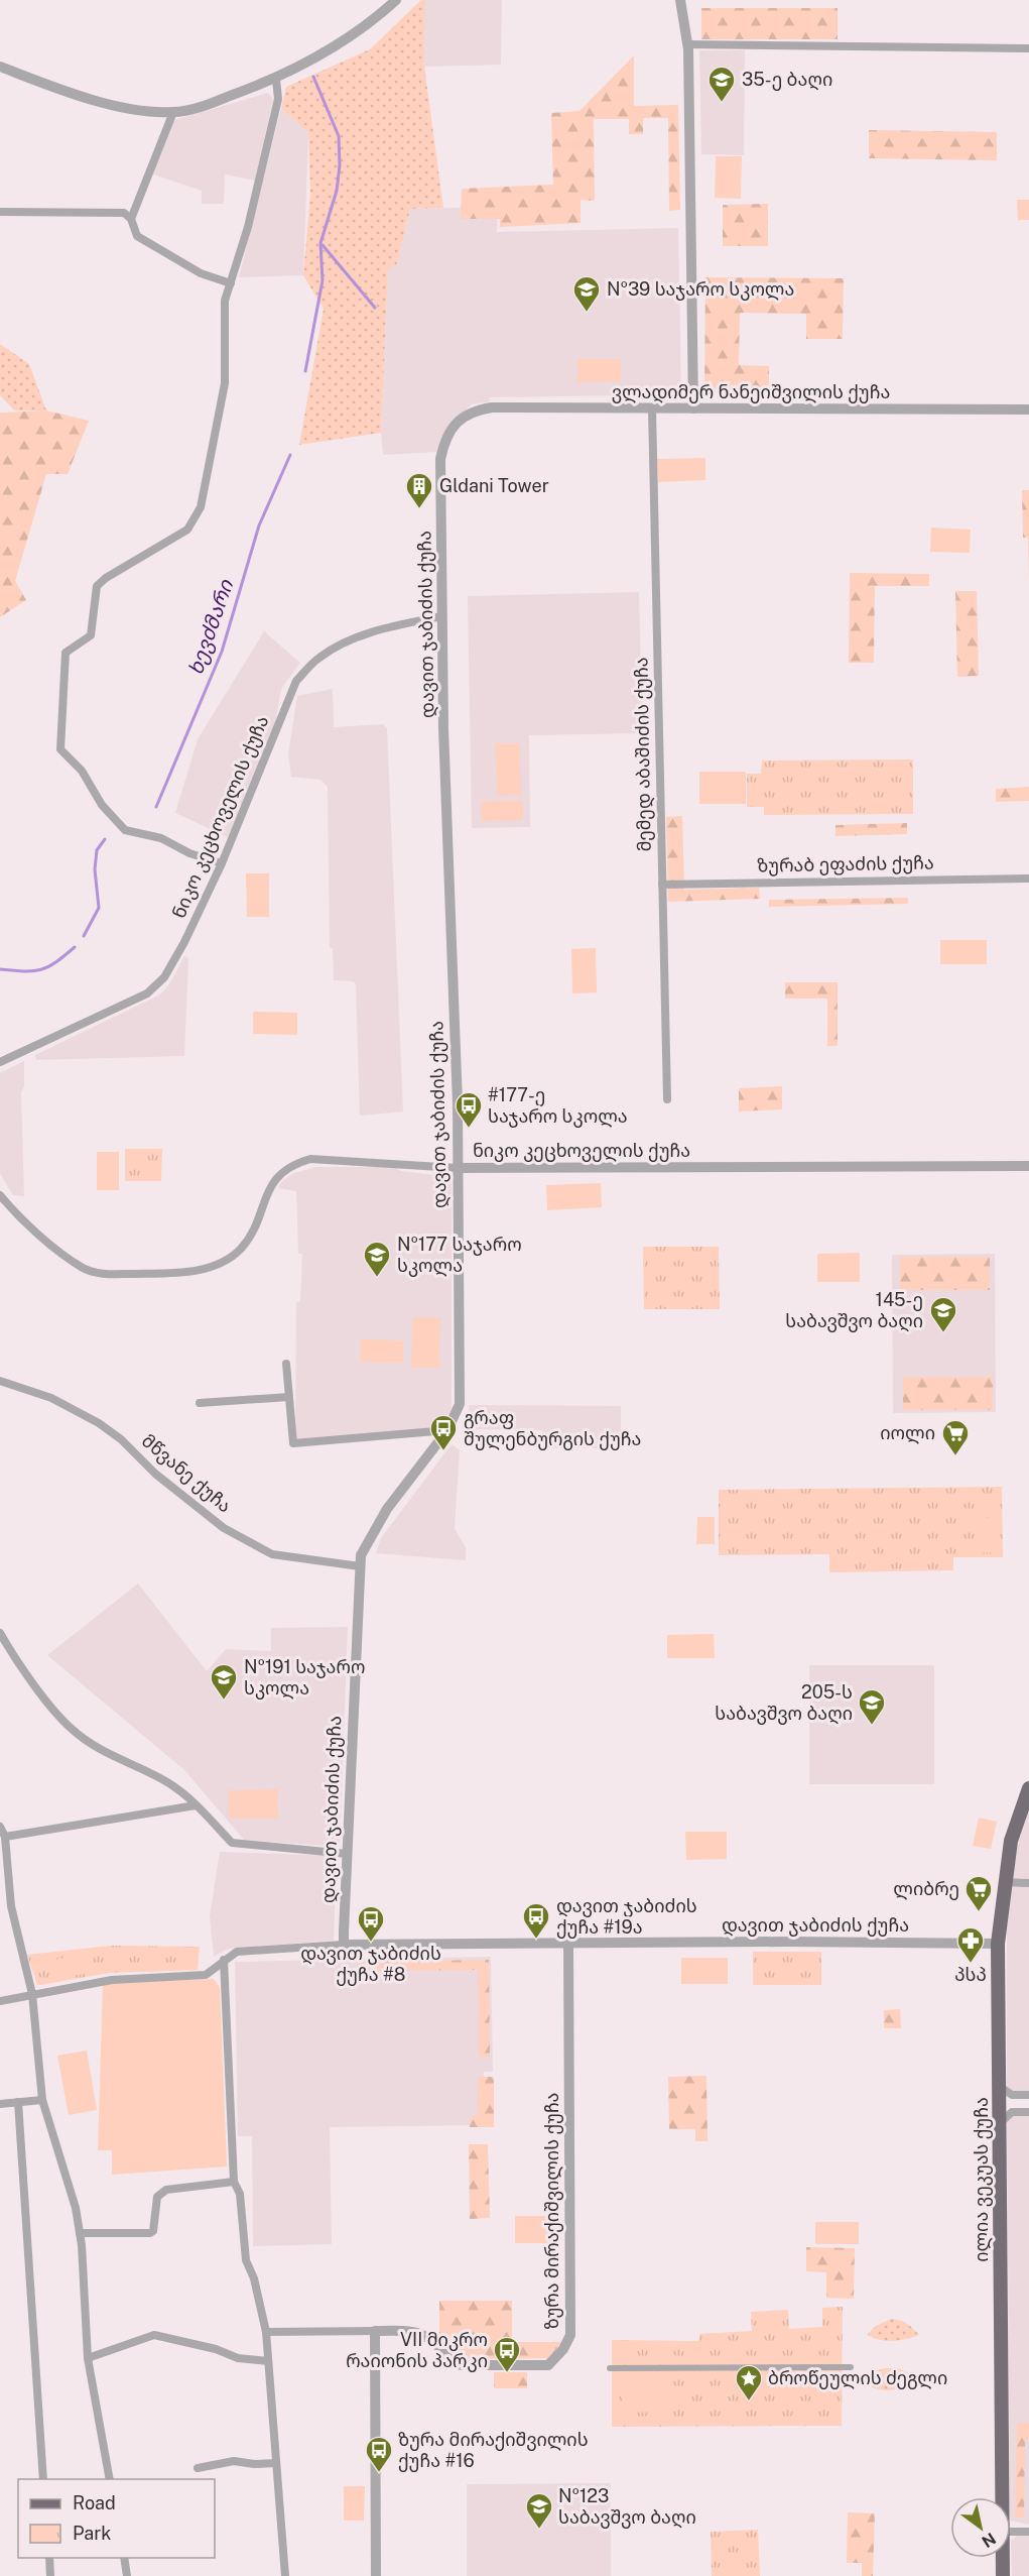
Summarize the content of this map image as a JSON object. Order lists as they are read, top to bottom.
{
  "streets": {
    "main road": ["ილია ვეკუას ქუჩა"],
    "street": [
      "ვლადიმერ ნანეიშვილის ქუჩა",
      "დავით ჯაბიძის ქუჩა",
      "მემედ აბაშიძის ქუჩა",
      "ნიკო კეცხოველის ქუჩა",
      "ზურაბ ეფაძის ქუჩა",
      "მწვანე ქუჩა",
      "ზურა მირაქიშვილის ქუჩა"
    ]
  },
  "crossings": [
    ["ვლადიმერ ნანეიშვილის ქუჩა", "დავით ჯაბიძის ქუჩა"],
    ["ვლადიმერ ნანეიშვილის ქუჩა", "მემედ აბაშიძის ქუჩა"],
    ["დავით ჯაბიძის ქუჩა", "ნიკო კეცხოველის ქუჩა"],
    ["დავით ჯაბიძის ქუჩა", "მწვანე ქუჩა"],
    ["დავით ჯაბიძის ქუჩა", "ილია ვეკუას ქუჩა"],
    ["დავით ჯაბიძის ქუჩა", "ზურა მირაქიშვილის ქუჩა"],
    ["მემედ აბაშიძის ქუჩა", "ზურაბ ეფაძის ქუჩა"]
  ],
  "water": ["ხევძმარი"],
  "places": {
    "school or university": [
      "35-ე ბაღი",
      "№39 საჯარო სკოლა",
      "№177 საჯარო სკოლა",
      "145-ე საბავშვო ბაღი",
      "№191 საჯარო სკოლა",
      "205-ს საბავშვო ბაღი",
      "№123 საბავშვო ბაღი"
    ],
    "building": ["Gldani Tower"],
    "bus stop": [
      "#177-ე საჯარო სკოლა",
      "გრაფ შულენბურგის ქუჩა",
      "დავით ჯაბიძის ქუჩა #19ა",
      "დავით ჯაბიძის ქუჩა #8",
      "VII მიკრო რაიონის პარკი",
      "ზურა მირაქიშვილის ქუჩა #16"
    ],
    "supermarket": ["იოლი", "ლიბრე"],
    "pharmacy": ["პსპ"],
    "place": ["ბროწეულის ძეგლი"]
  },
  "legend": ["Road", "Park"],
  "north": "bottom right"
}
